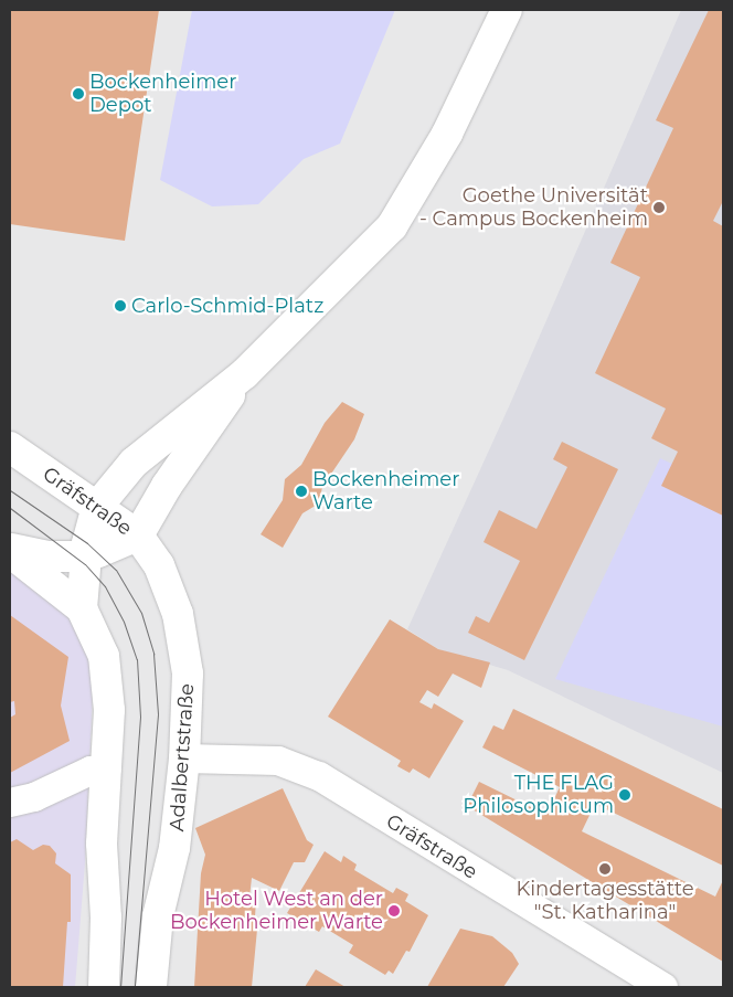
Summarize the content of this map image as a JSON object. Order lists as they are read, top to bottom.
{
  "streets": {
    "street": ["Gräfstraße", "Adalbertstraße"]
  },
  "crossings": [
    ["Gräfstraße", "Adalbertstraße"]
  ],
  "places": [
    "Bockenheimer Depot",
    "Goethe Universität - Campus Bockenheim",
    "Carlo-Schmid-Platz",
    "Bockenheimer Warte",
    "THE FLAG Philosophicum",
    "Kindertagesstätte \"St. Katharina\"",
    "Hotel West an der Bockenheimer Warte"
  ]
}
